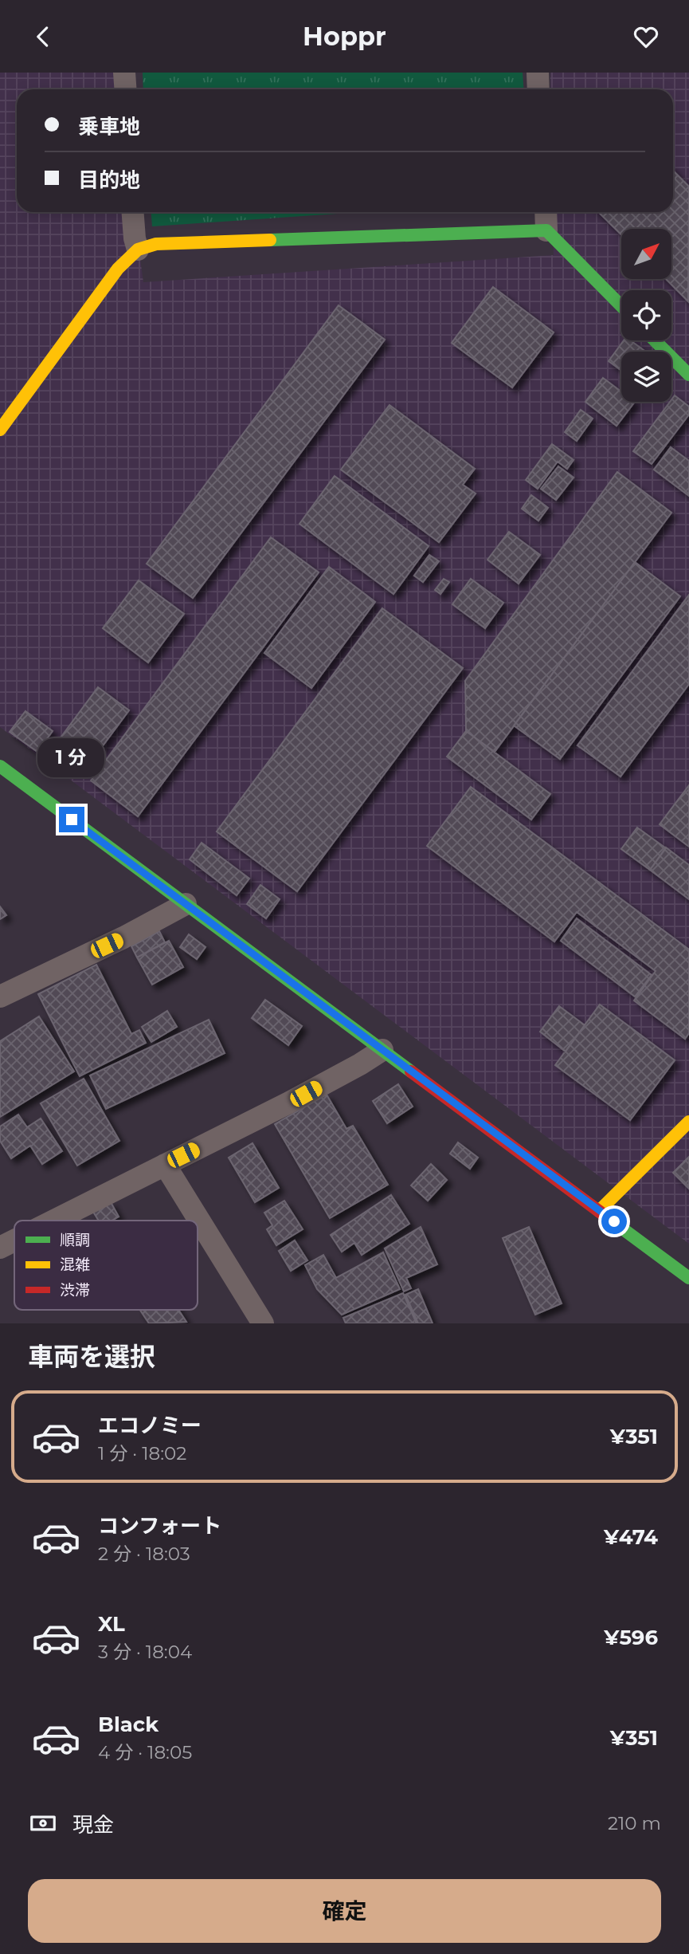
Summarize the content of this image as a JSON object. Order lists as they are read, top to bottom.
{
  "legend": ["順調", "混雑", "渋滞"],
  "north": "top right",
  "page": {
    "header": "Hoppr",
    "banner": ["乗車地", "目的地"],
    "bubble": "1 分",
    "heading": "車両を選択",
    "list": [
      {
        "name": "エコノミー",
        "note": "1 分 · 18:02",
        "value": "¥351"
      },
      {
        "name": "コンフォート",
        "note": "2 分 · 18:03",
        "value": "¥474"
      },
      {
        "name": "XL",
        "note": "3 分 · 18:04",
        "value": "¥596"
      },
      {
        "name": "Black",
        "note": "4 分 · 18:05",
        "value": "¥351"
      }
    ],
    "pay": ["現金", "210 m"],
    "buttons": "確定"
  }
}
